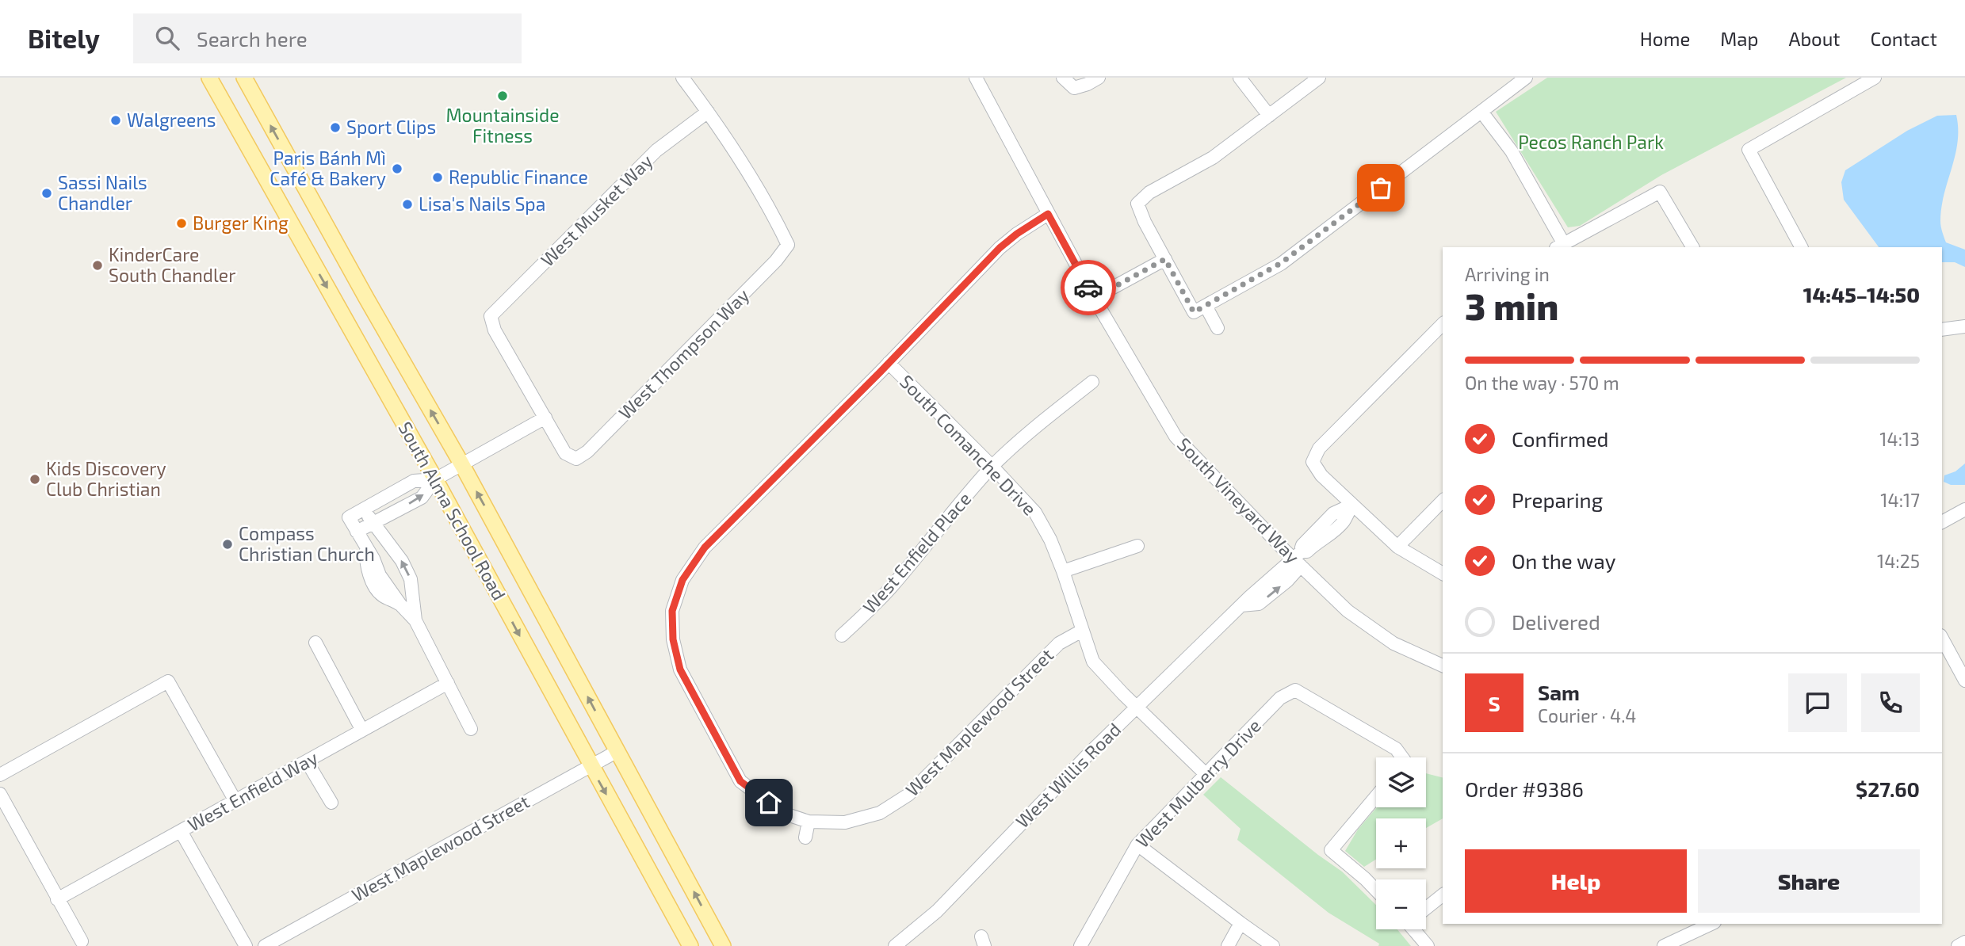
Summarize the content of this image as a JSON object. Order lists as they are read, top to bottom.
{
  "streets": {
    "main road": ["South Alma School Road"],
    "street": [
      "West Musket Way",
      "West Thompson Way",
      "South Comanche Drive",
      "South Vineyard Way",
      "West Enfield Place",
      "West Maplewood Street",
      "West Willis Road",
      "West Mulberry Drive",
      "West Enfield Way"
    ]
  },
  "crossings": [
    ["West Musket Way", "West Thompson Way"],
    ["South Comanche Drive", "West Enfield Place"],
    ["South Comanche Drive", "West Maplewood Street"],
    ["South Comanche Drive", "West Willis Road"],
    ["South Comanche Drive", "West Mulberry Drive"],
    ["South Vineyard Way", "West Willis Road"],
    ["South Alma School Road", "West Maplewood Street"]
  ],
  "parks": ["Pecos Ranch Park"],
  "places": [
    "Mountainside Fitness",
    "Walgreens",
    "Sport Clips",
    "Paris Bánh Mì Café & Bakery",
    "Republic Finance",
    "Sassi Nails Chandler",
    "Lisa's Nails Spa",
    "Burger King",
    "KinderCare South Chandler",
    "Kids Discovery Club Christian",
    "Compass Christian Church"
  ],
  "page": {
    "header": "Bitely",
    "search": "Search here",
    "nav": [
      "Home",
      "Map",
      "About",
      "Contact"
    ],
    "heading": ["3 min", "Arriving in", "14:45–14:50"],
    "panel": [
      "Sam",
      "Courier · 4.4",
      "Order #9386",
      "$27.60"
    ],
    "bar": "On the way · 570 m",
    "list": [
      ["Confirmed", "14:13"],
      ["Preparing", "14:17"],
      ["On the way", "14:25"],
      "Delivered"
    ],
    "round": "S",
    "map_buttons": ["+", "−"],
    "buttons": ["Help", "Share"]
  }
}
